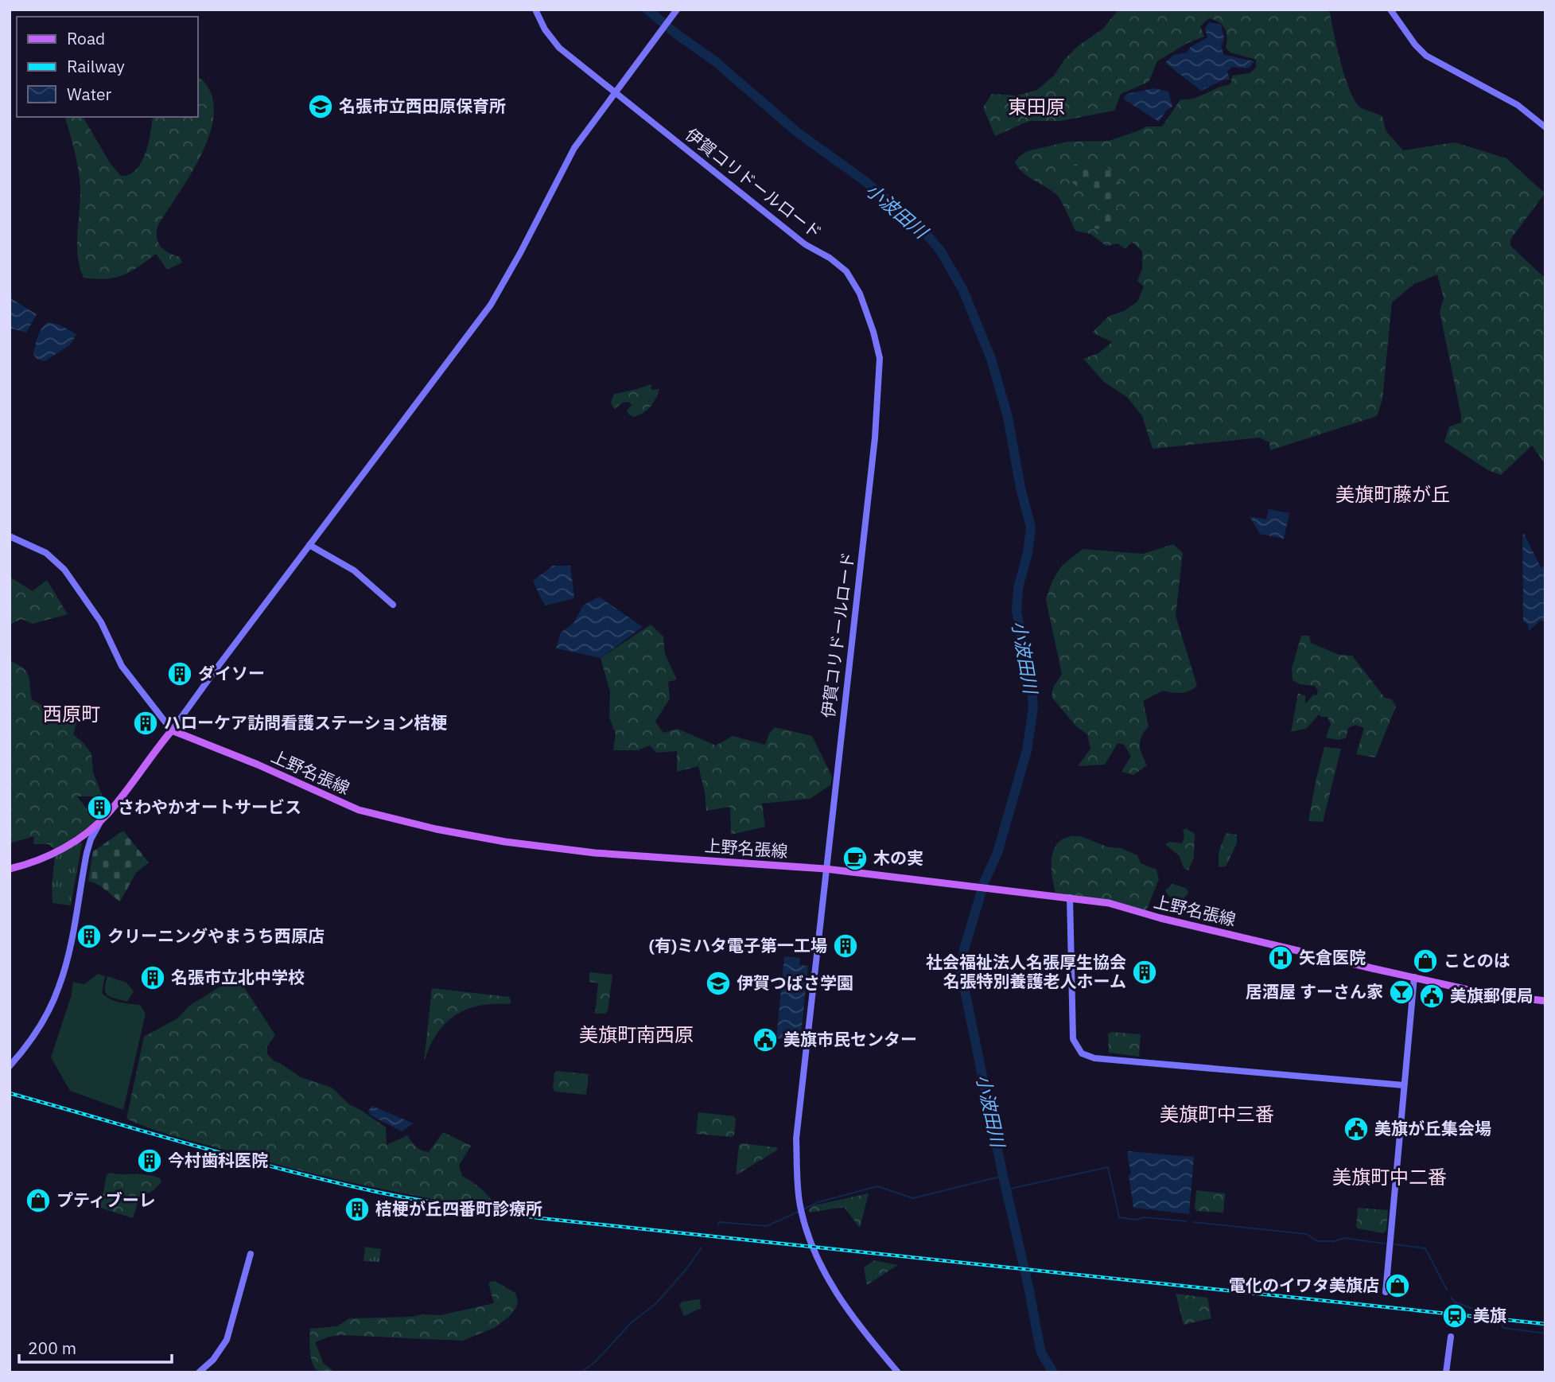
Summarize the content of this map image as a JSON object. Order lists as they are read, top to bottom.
{
  "streets": {
    "main road": ["上野名張線"],
    "street": ["伊賀コリドールロード"]
  },
  "crossings": [
    ["伊賀コリドールロード", "上野名張線"]
  ],
  "districts": [
    "東田原",
    "美旗町藤が丘",
    "西原町",
    "美旗町南西原",
    "美旗町中三番",
    "美旗町中二番"
  ],
  "water": ["小波田川"],
  "places": {
    "school or university": ["名張市立西田原保育所", "伊賀つばさ学園"],
    "building": [
      "ダイソー",
      "ハローケア訪問看護ステーション桔梗",
      "さわやかオートサービス",
      "クリーニングやまうち西原店",
      "(有)ミハタ電子第一工場",
      "社会福祉法人名張厚生協会 名張特別養護老人ホーム",
      "名張市立北中学校",
      "今村歯科医院",
      "桔梗が丘四番町診療所"
    ],
    "cafe": ["木の実"],
    "hospital": ["矢倉医院"],
    "shop": ["ことのは", "プティブーレ", "電化のイワタ美旗店"],
    "bar": ["居酒屋 すーさん家"],
    "public building": ["美旗郵便局", "美旗市民センター", "美旗が丘集会場"],
    "station": ["美旗"]
  },
  "legend": ["Road", "Railway", "Water"],
  "scale_bar": "200 m"
}
